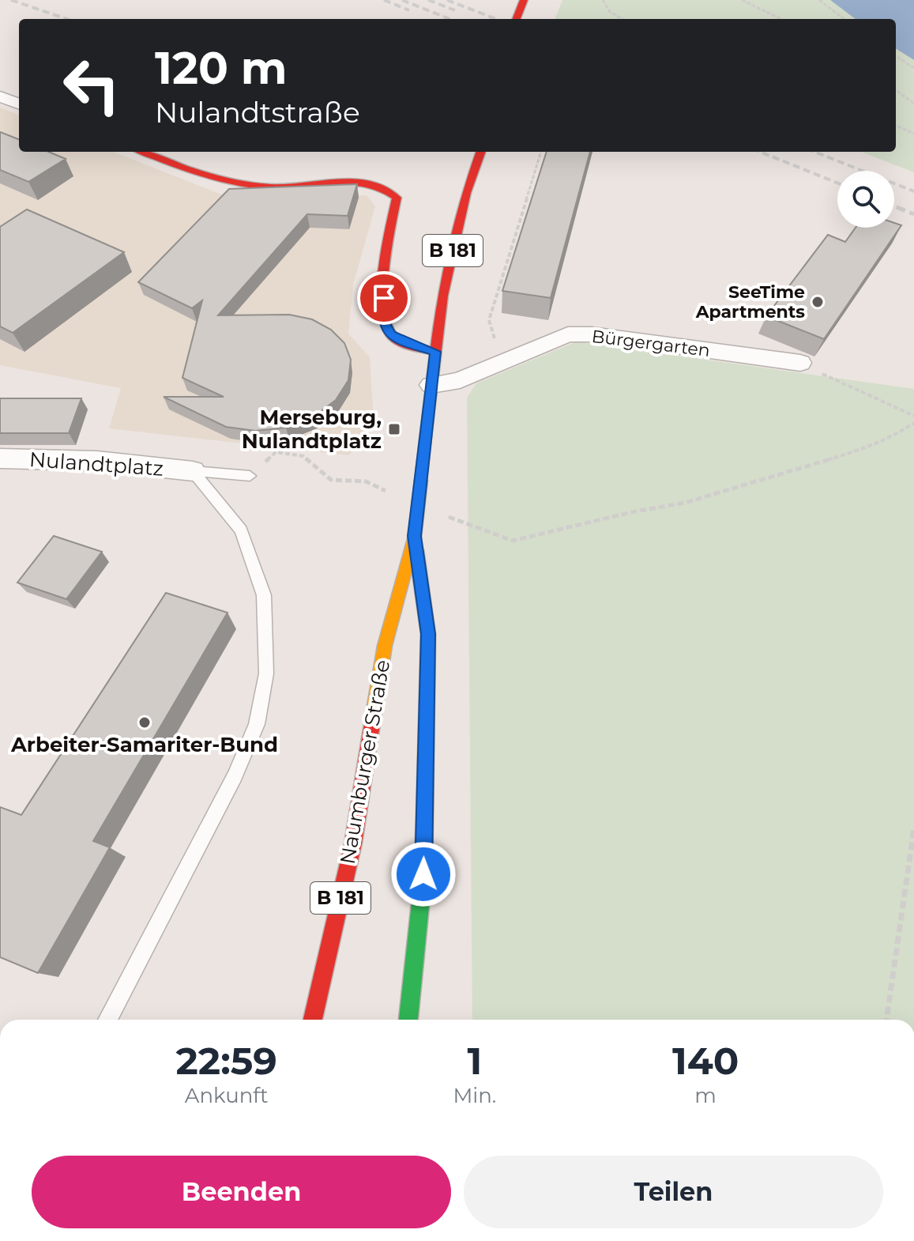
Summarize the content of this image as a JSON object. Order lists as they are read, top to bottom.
{
  "streets": {
    "main road": ["B 181", "Naumburger Straße"],
    "street": ["Bürgergarten", "Nulandtplatz"]
  },
  "places": {
    "other": ["SeeTime Apartments", "Arbeiter-Samariter-Bund"],
    "transit": ["Merseburg, Nulandtplatz"]
  },
  "page": {
    "turn": ["120 m", "Nulandtstraße"],
    "eta": [
      "22:59",
      "Ankunft",
      "1",
      "Min.",
      "140",
      "m"
    ],
    "buttons": ["Beenden", "Teilen"]
  }
}
